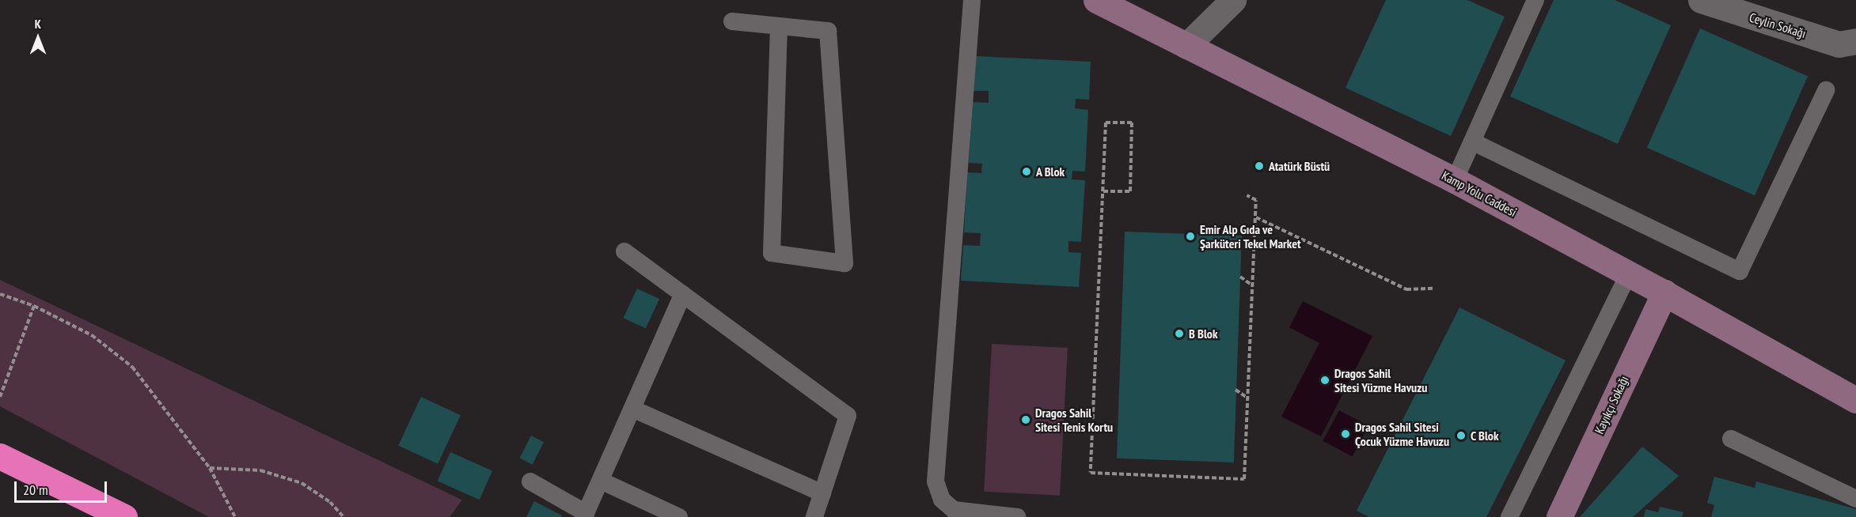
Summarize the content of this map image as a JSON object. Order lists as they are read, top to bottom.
{
  "streets": {
    "street": ["Ceylin Sokağı", "Kamp Yolu Caddesi", "Kayıkçı Sokağı"]
  },
  "crossings": [
    ["Kamp Yolu Caddesi", "Kayıkçı Sokağı"]
  ],
  "places": [
    "Atatürk Büstü",
    "A Blok",
    "Emir Alp Gıda ve Şarküteri Tekel Market",
    "B Blok",
    "Dragos Sahil Sitesi Yüzme Havuzu",
    "Dragos Sahil Sitesi Tenis Kortu",
    "Dragos Sahil Sitesi Çocuk Yüzme Havuzu",
    "C Blok"
  ],
  "scale_bar": "20 m",
  "north": "top"
}
